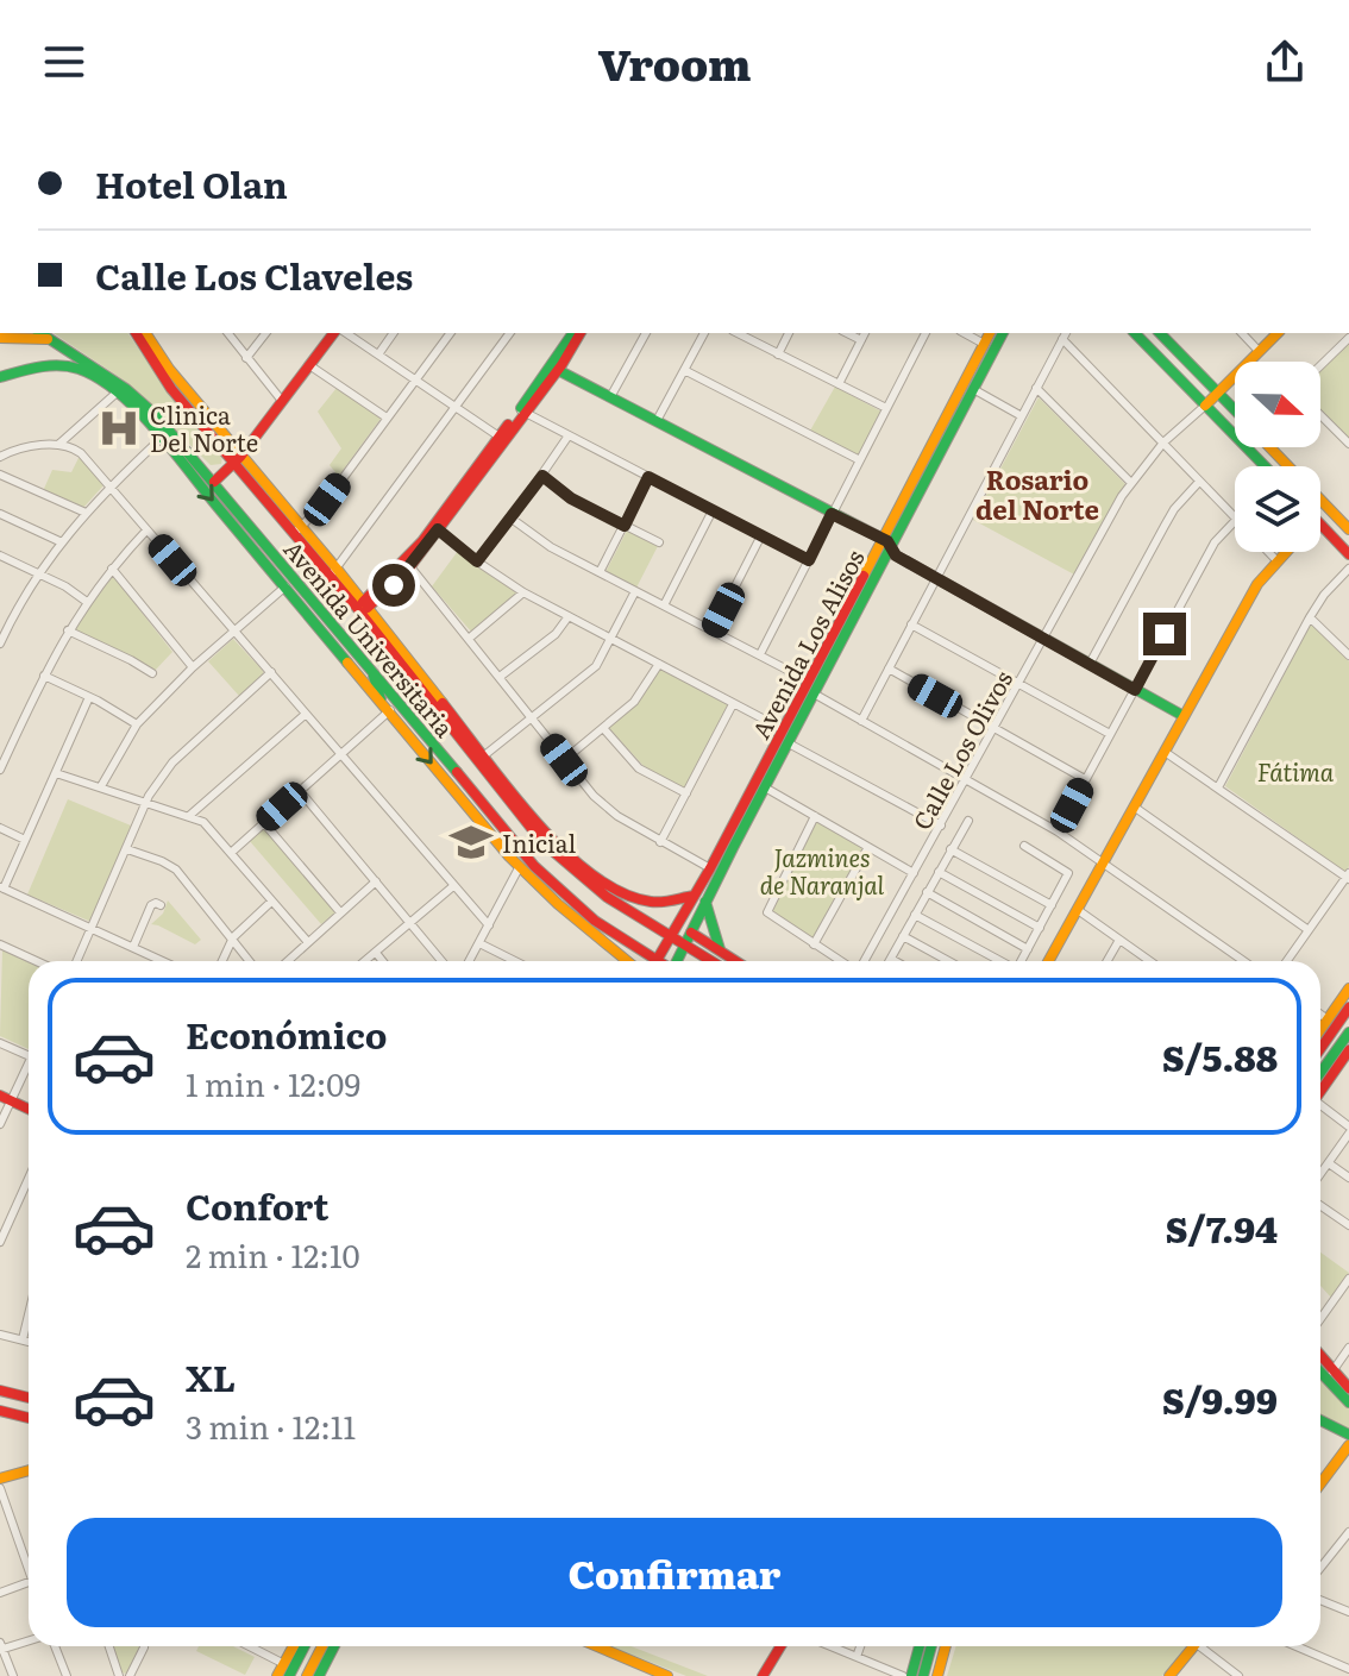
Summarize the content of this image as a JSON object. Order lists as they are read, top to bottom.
{
  "streets": {
    "main road": ["Avenida Universitaria", "Avenida Los Alisos", "Calle Los Olivos"]
  },
  "crossings": [
    ["Avenida Universitaria", "Avenida Los Alisos"]
  ],
  "districts": ["Rosario del Norte"],
  "parks": ["Fátima", "Jazmines de Naranjal"],
  "places": {
    "hospital": ["Clinica Del Norte"],
    "school or university": ["Inicial"]
  },
  "north": "right",
  "page": {
    "header": "Vroom",
    "banner": ["Hotel Olan", "Calle Los Claveles"],
    "list": [
      {
        "name": "Económico",
        "note": "1 min · 12:09",
        "value": "S/5.88"
      },
      {
        "name": "Confort",
        "note": "2 min · 12:10",
        "value": "S/7.94"
      },
      {
        "name": "XL",
        "note": "3 min · 12:11",
        "value": "S/9.99"
      }
    ],
    "buttons": "Confirmar"
  }
}
